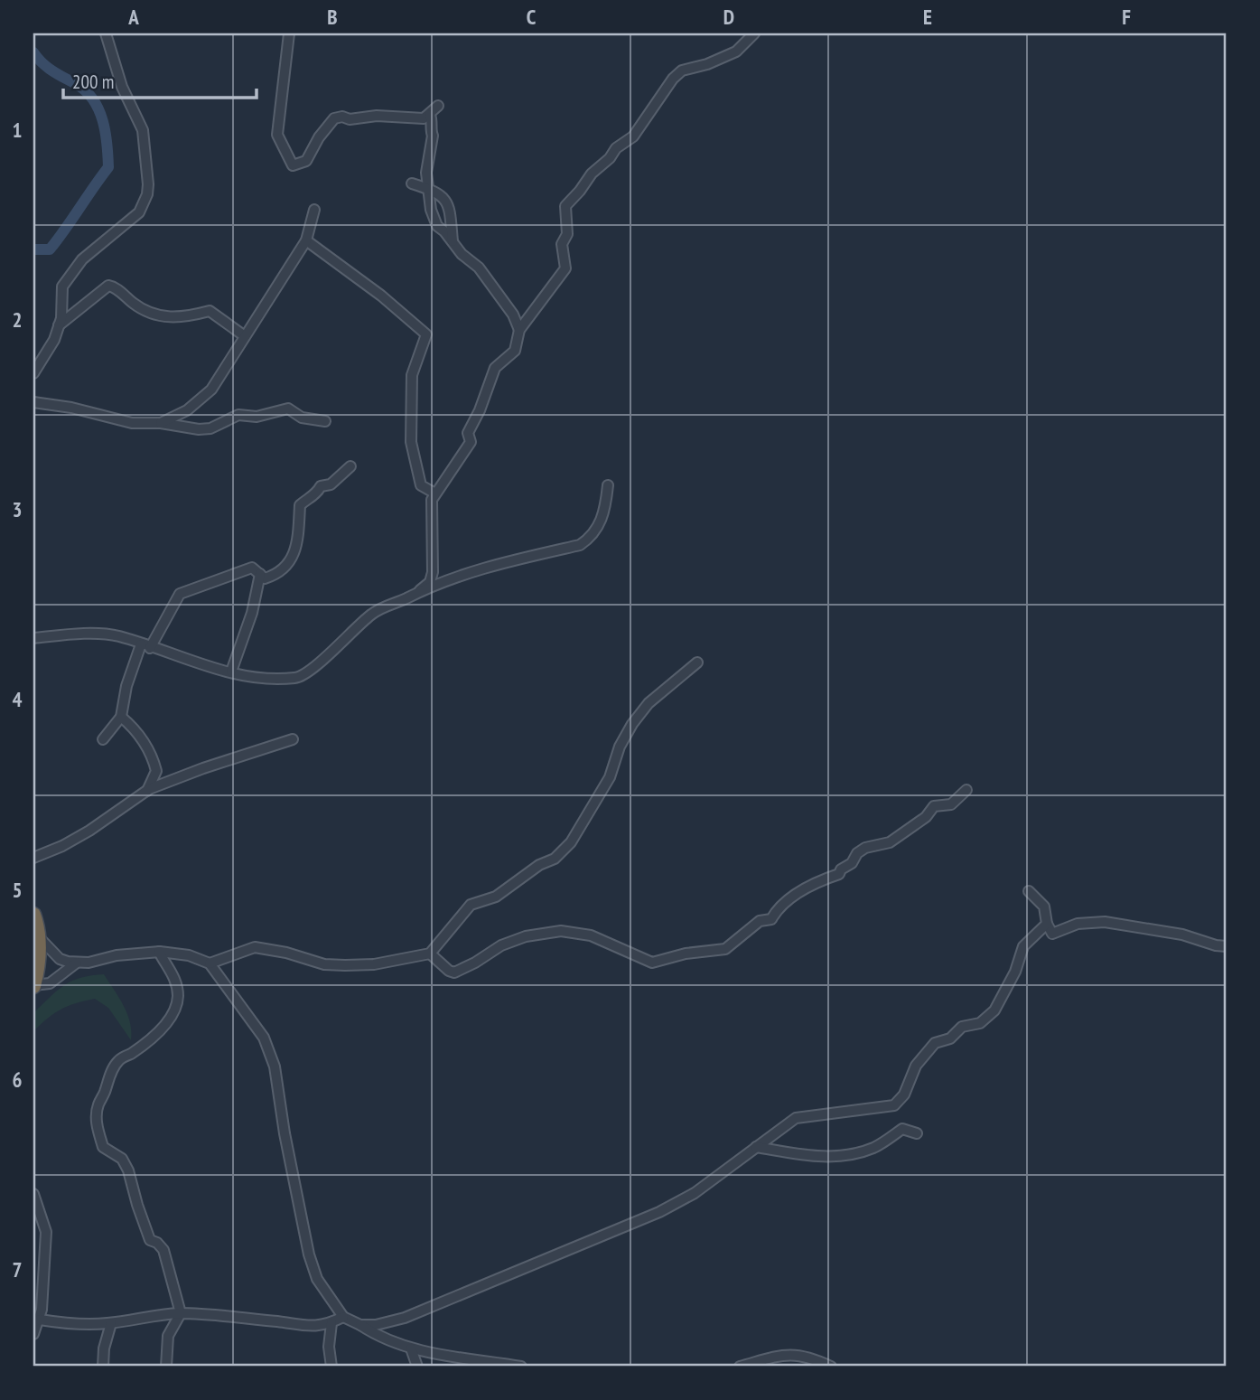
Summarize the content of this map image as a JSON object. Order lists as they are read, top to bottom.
{
  "scale_bar": "200 m",
  "grid": {
    "columns": [
      "A",
      "B",
      "C",
      "D",
      "E",
      "F"
    ],
    "rows": [
      "1",
      "2",
      "3",
      "4",
      "5",
      "6",
      "7"
    ]
  }
}
